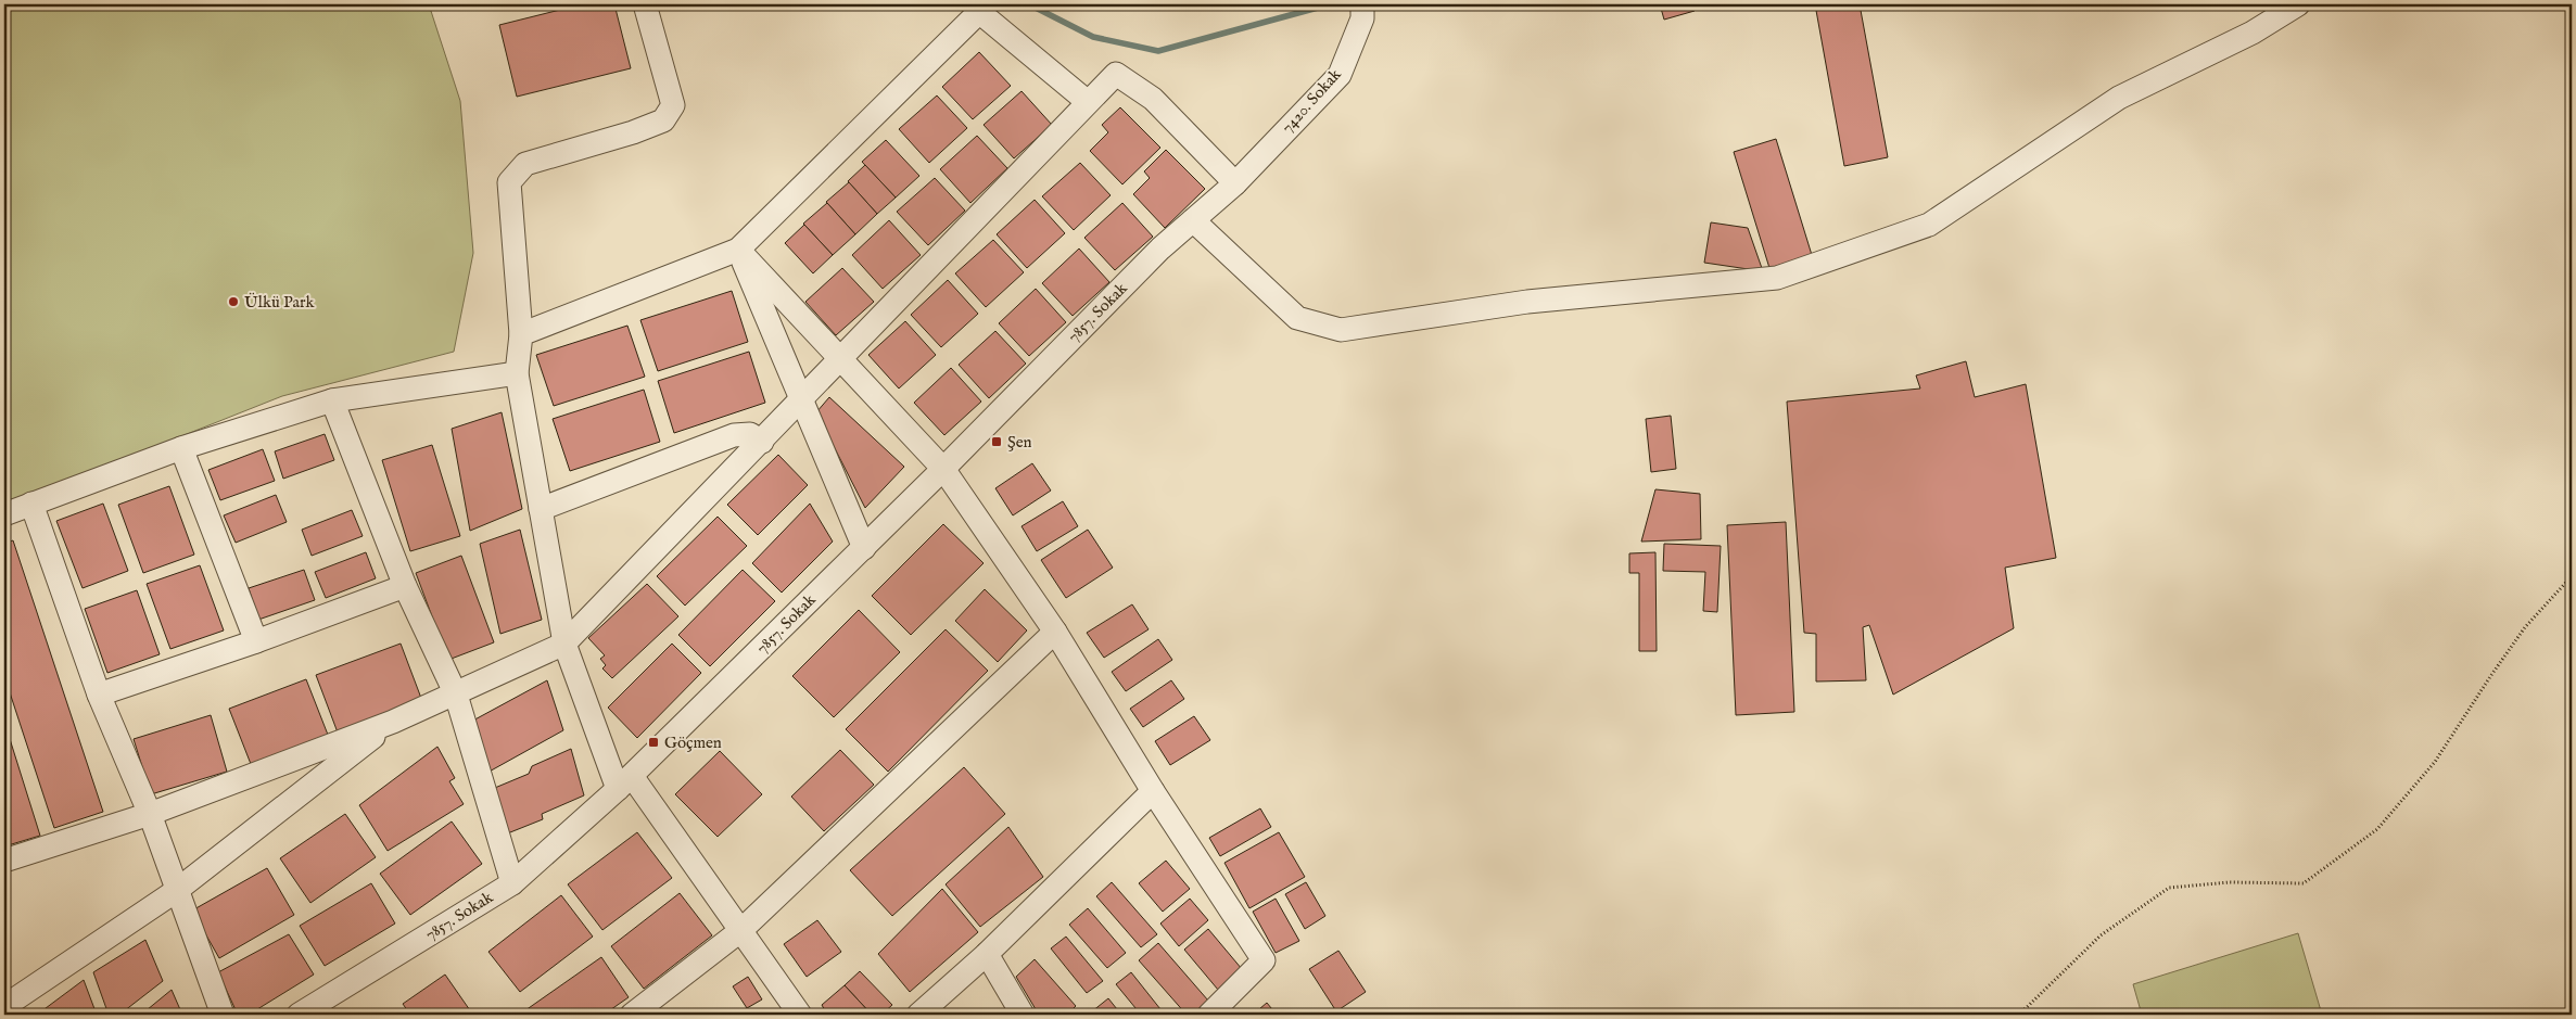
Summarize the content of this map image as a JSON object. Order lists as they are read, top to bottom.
{
  "streets": {
    "street": ["7420. Sokak", "7857. Sokak"]
  },
  "crossings": [
    ["7420. Sokak", "7857. Sokak"]
  ],
  "places": {
    "other": ["Ülkü Park"],
    "transit": ["Şen", "Göçmen"]
  }
}
